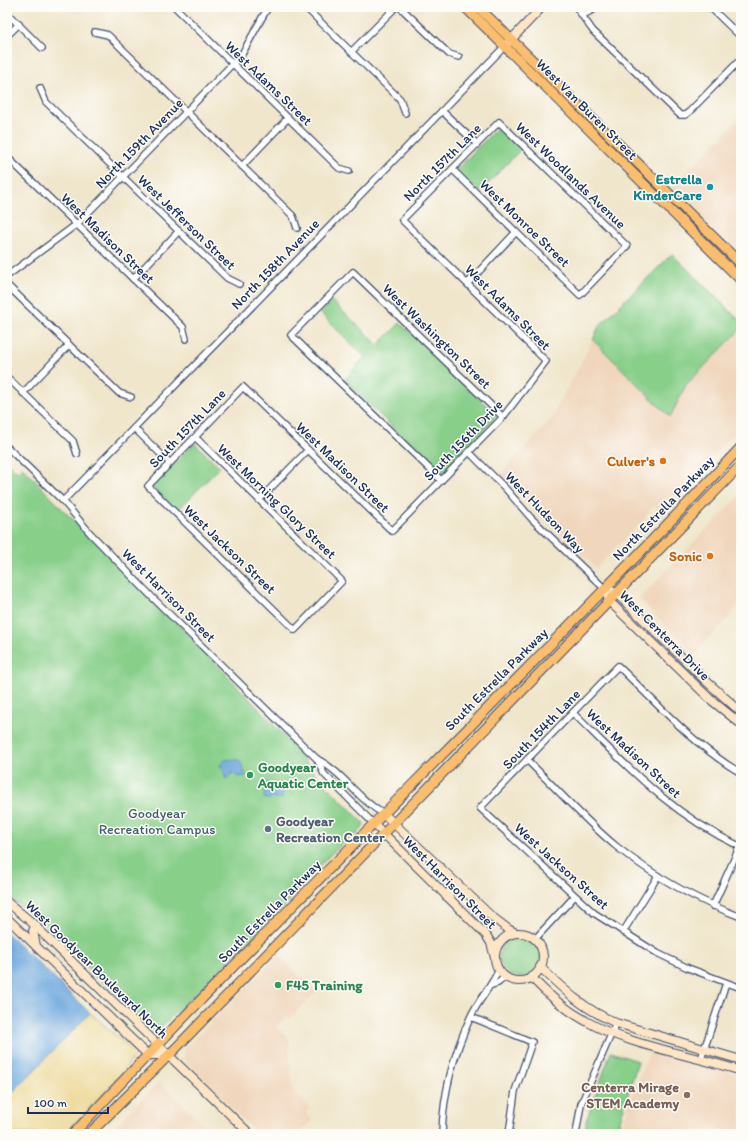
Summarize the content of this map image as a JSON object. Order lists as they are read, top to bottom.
{
  "streets": {
    "main road": ["West Van Buren Street", "North Estrella Parkway", "South Estrella Parkway"],
    "street": [
      "West Adams Street",
      "North 159th Avenue",
      "North 157th Lane",
      "West Woodlands Avenue",
      "West Jefferson Street",
      "West Monroe Street",
      "West Madison Street",
      "North 158th Avenue",
      "West Washington Street",
      "South 157th Lane",
      "South 156th Drive",
      "West Morning Glory Street",
      "West Hudson Way",
      "West Jackson Street",
      "West Harrison Street",
      "West Centerra Drive",
      "South 154th Lane",
      "West Goodyear Boulevard North"
    ]
  },
  "crossings": [
    ["West Adams Street", "North 159th Avenue"],
    ["West Adams Street", "North 157th Lane"],
    ["West Adams Street", "South 156th Drive"],
    ["West Van Buren Street", "North 158th Avenue"],
    ["North 159th Avenue", "West Jefferson Street"],
    ["North 159th Avenue", "West Madison Street"],
    ["North 157th Lane", "West Woodlands Avenue"],
    ["North 157th Lane", "West Monroe Street"],
    ["West Woodlands Avenue", "West Monroe Street"],
    ["West Madison Street", "South 157th Lane"],
    ["West Madison Street", "South 156th Drive"],
    ["West Madison Street", "South 154th Lane"],
    ["North 158th Avenue", "West Harrison Street"],
    ["West Washington Street", "South 156th Drive"],
    ["South 157th Lane", "West Morning Glory Street"],
    ["South 157th Lane", "West Jackson Street"],
    ["South 156th Drive", "West Hudson Way"],
    ["West Morning Glory Street", "West Jackson Street"],
    ["North Estrella Parkway", "West Hudson Way"],
    ["North Estrella Parkway", "West Centerra Drive"],
    ["North Estrella Parkway", "South Estrella Parkway"],
    ["West Hudson Way", "West Centerra Drive"],
    ["West Hudson Way", "South Estrella Parkway"],
    ["West Jackson Street", "South 154th Lane"],
    ["West Harrison Street", "South Estrella Parkway"],
    ["West Centerra Drive", "South Estrella Parkway"],
    ["South Estrella Parkway", "West Goodyear Boulevard North"]
  ],
  "parks": ["Goodyear Recreation Campus"],
  "places": [
    "Estrella KinderCare",
    "Culver's",
    "Sonic",
    "Goodyear Aquatic Center",
    "Goodyear Recreation Center",
    "F45 Training",
    "Centerra Mirage STEM Academy"
  ],
  "scale_bar": "100 m"
}
